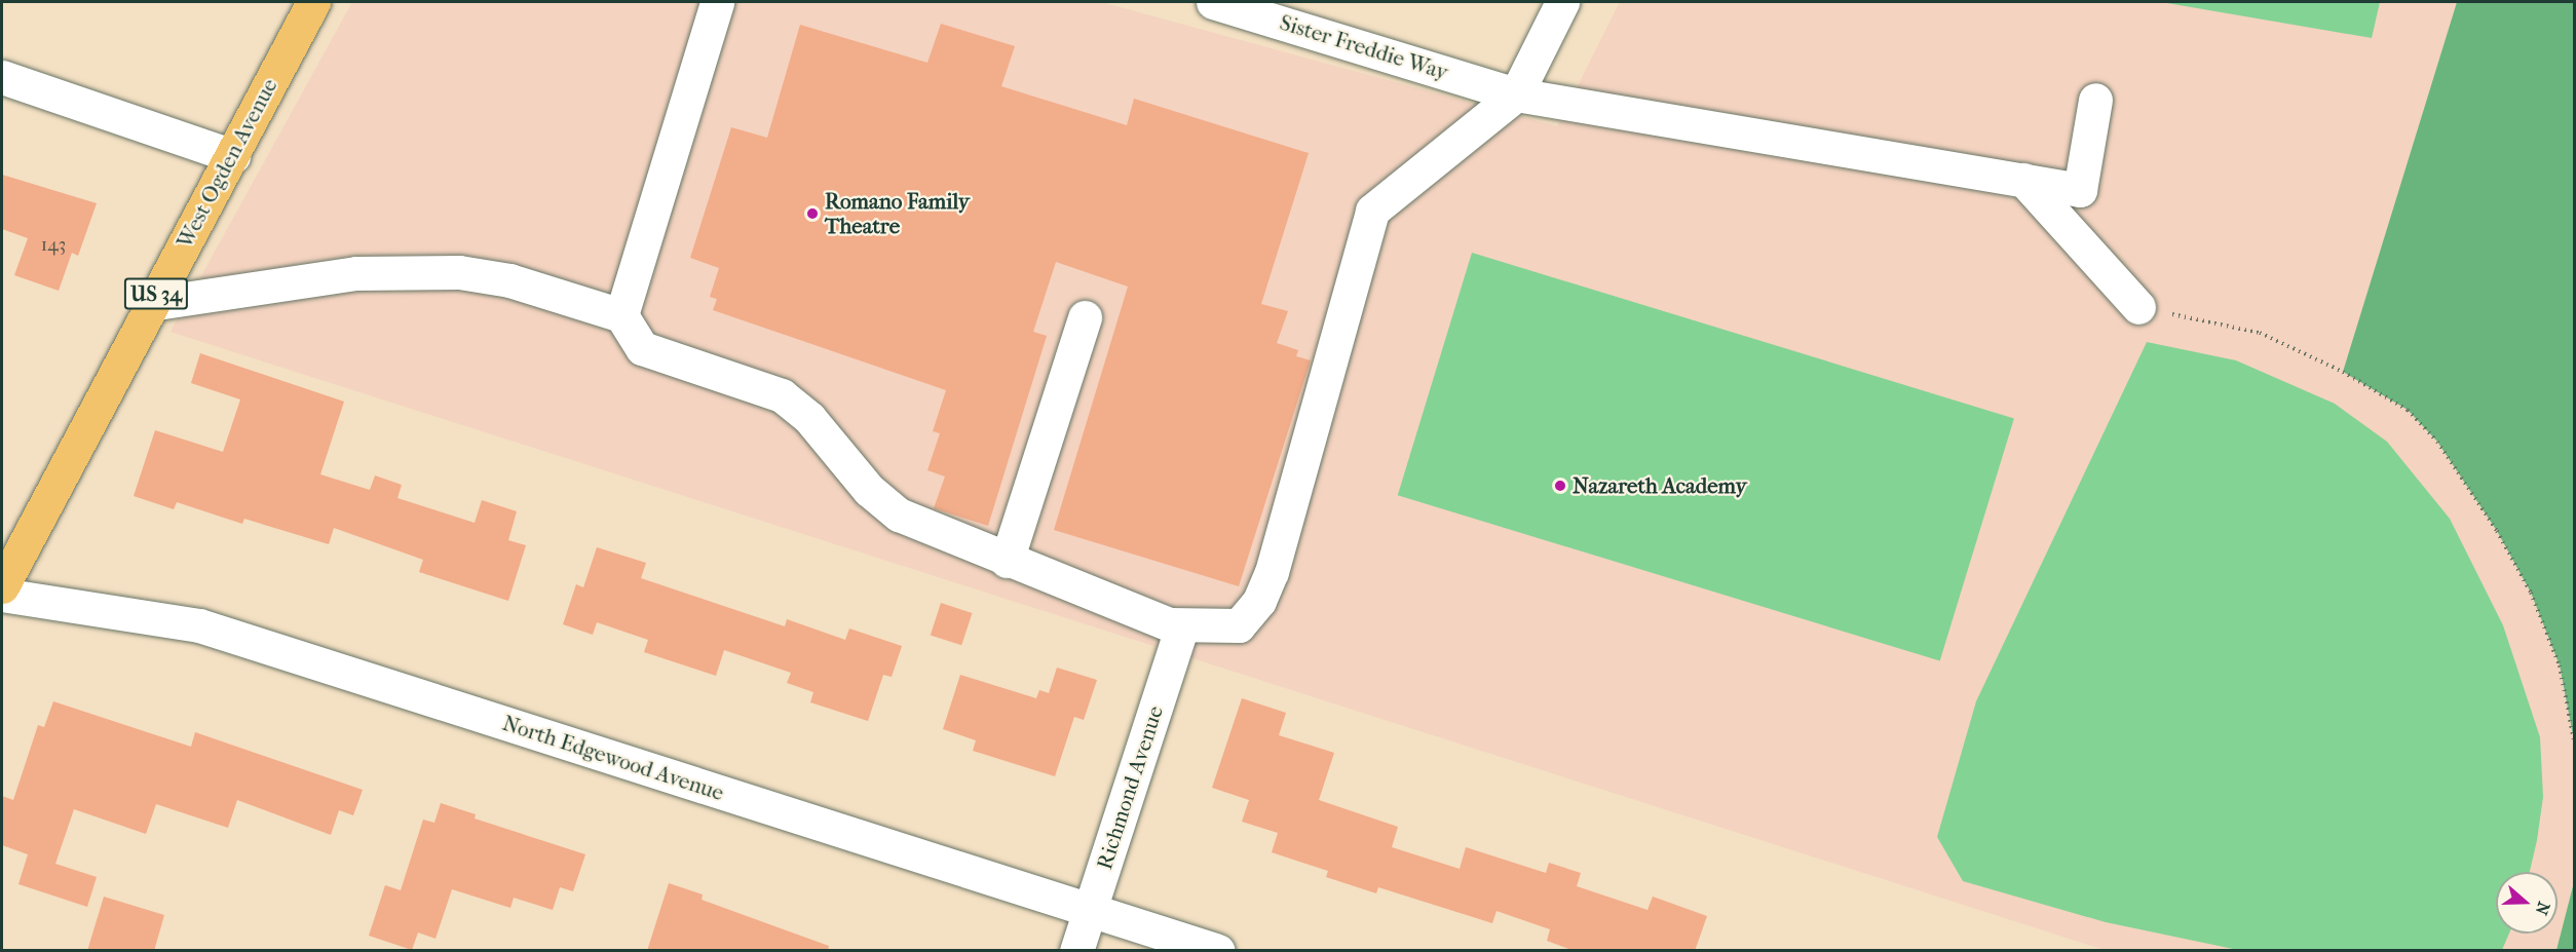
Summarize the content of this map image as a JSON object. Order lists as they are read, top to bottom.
{
  "streets": {
    "main road": ["West Ogden Avenue", "US 34"],
    "street": ["Sister Freddie Way", "North Edgewood Avenue", "Richmond Avenue"]
  },
  "crossings": [
    ["North Edgewood Avenue", "Richmond Avenue"]
  ],
  "places": ["Romano Family Theatre", "Nazareth Academy"],
  "house_numbers": ["143"],
  "north": "right"
}
